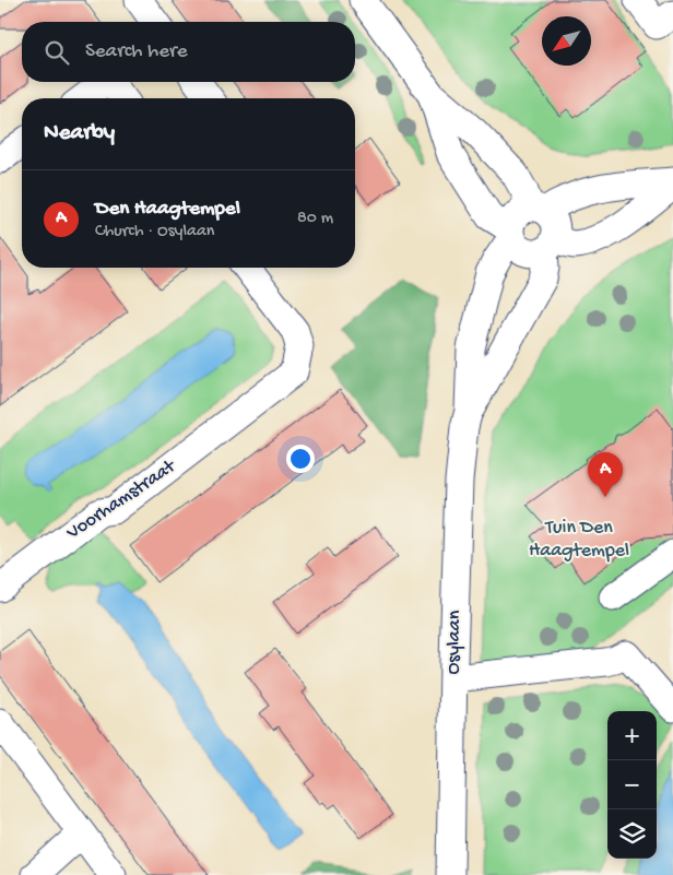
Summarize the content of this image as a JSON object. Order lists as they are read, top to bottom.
{
  "streets": {
    "street": ["Voorhamstraat", "Osylaan"]
  },
  "parks": ["Tuin Den Haagtempel"],
  "north": "bottom left",
  "page": {
    "search": "Search here",
    "heading": "Nearby",
    "list": [
      {
        "mark": "A",
        "name": "Den Haagtempel",
        "note": "Church · Osylaan",
        "value": "80 m"
      }
    ],
    "pins": "A",
    "map_buttons": ["+", "−"]
  }
}
